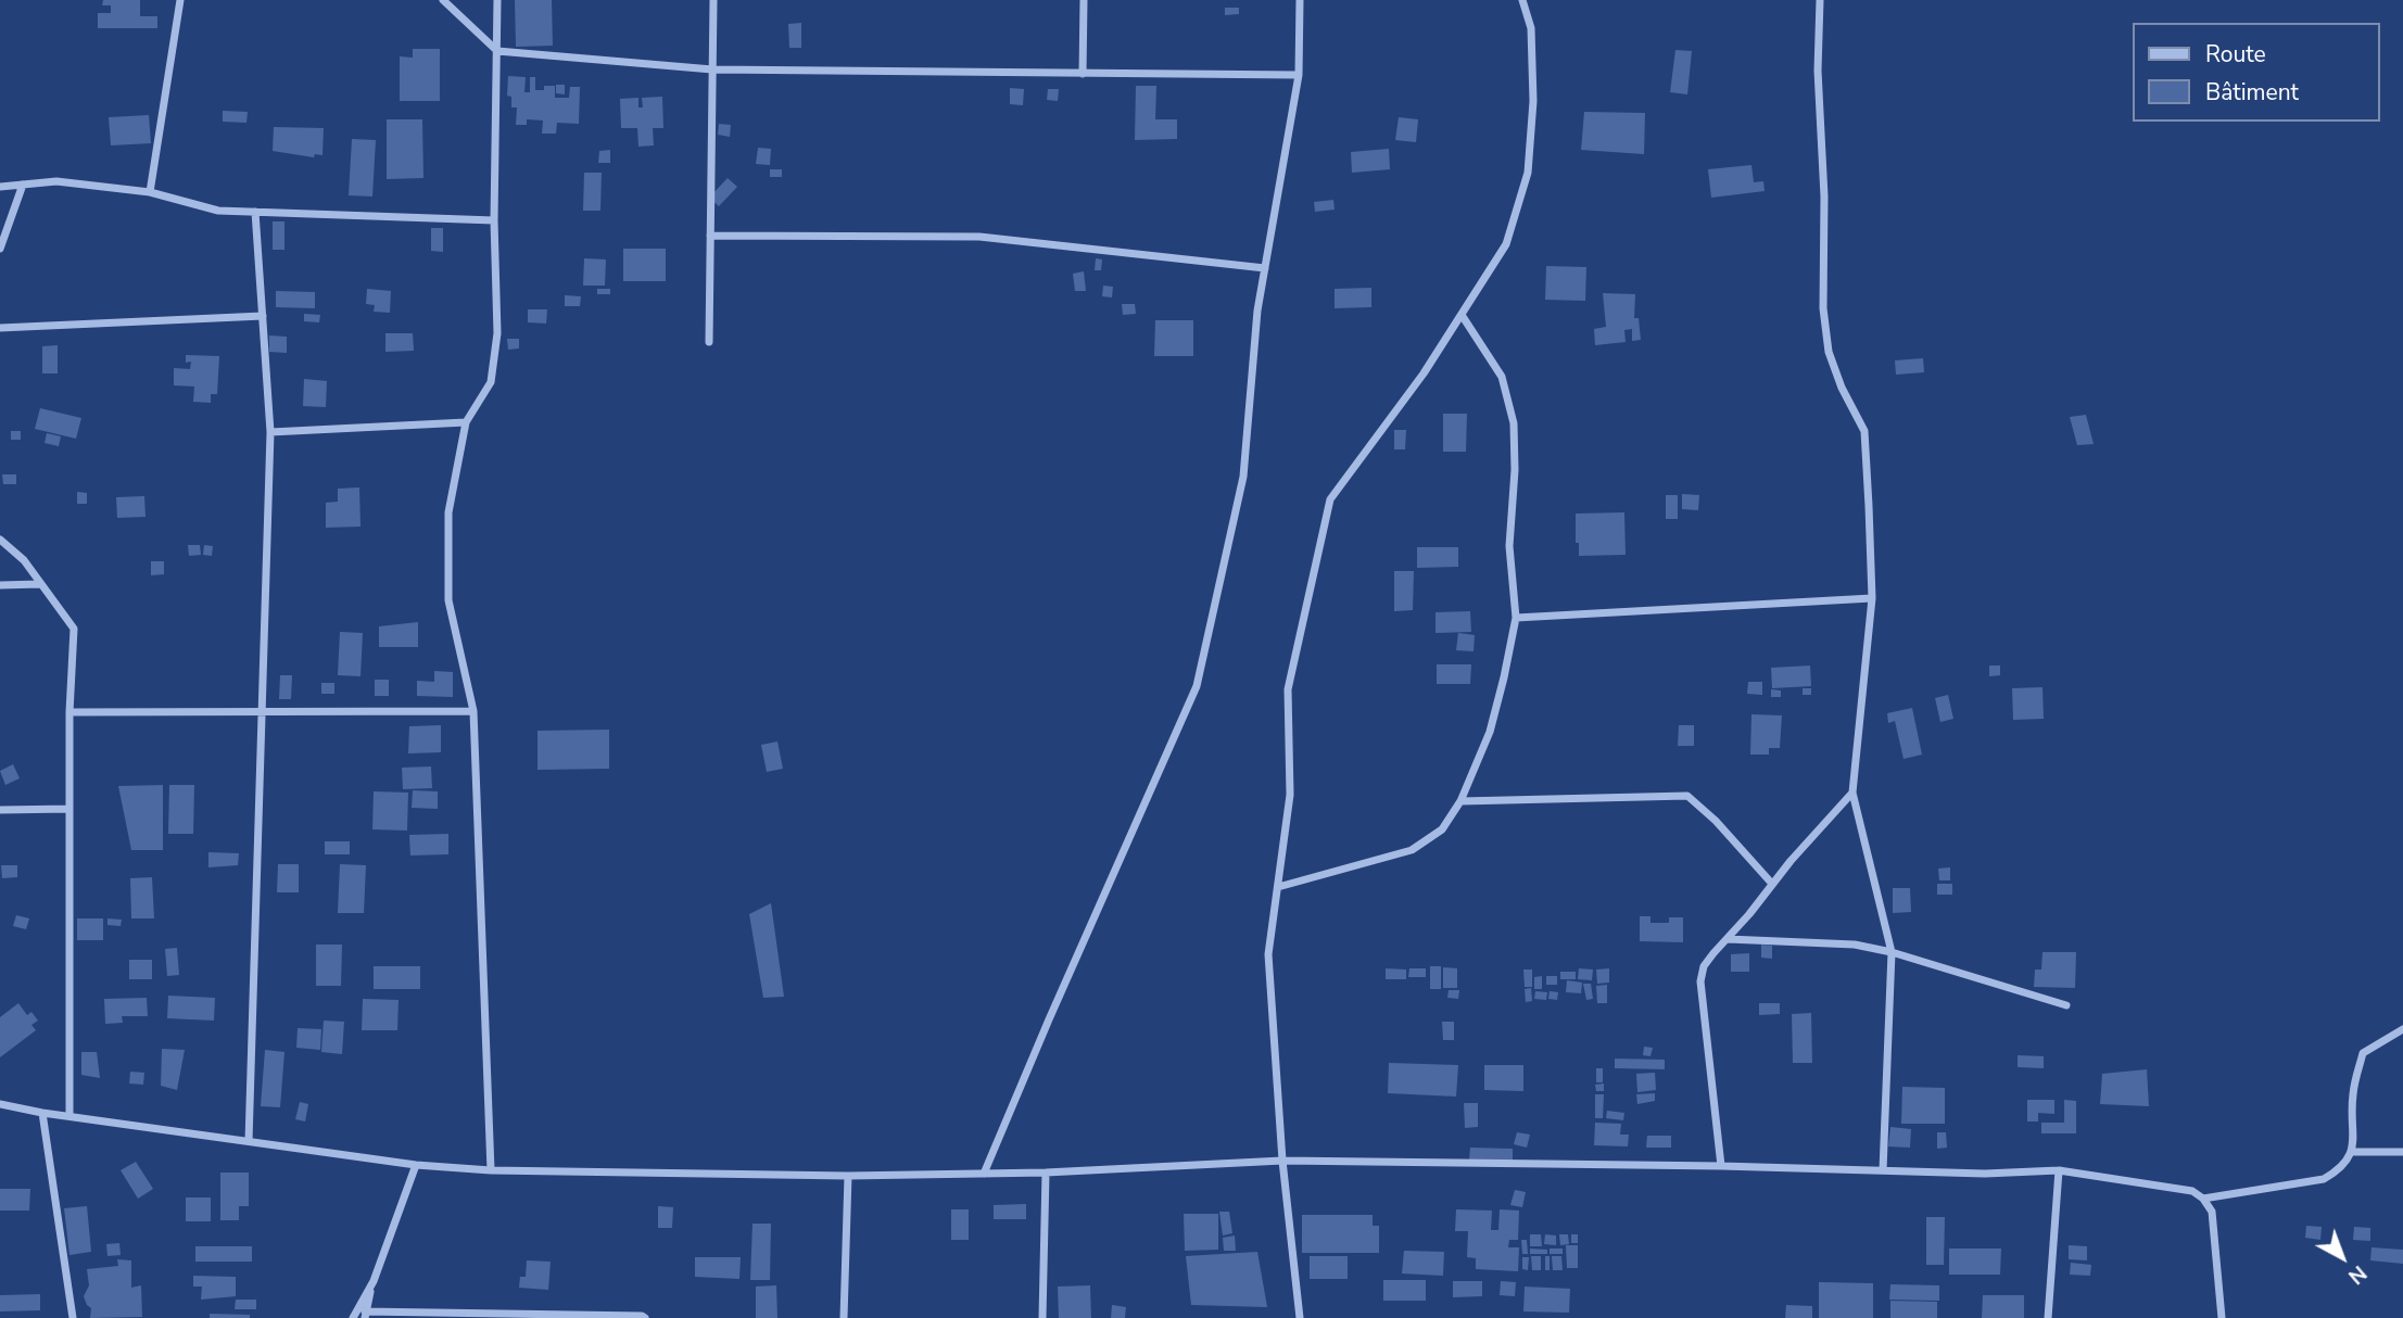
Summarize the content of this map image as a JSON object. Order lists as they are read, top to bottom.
{
  "legend": ["Route", "Bâtiment"],
  "north": "bottom right"
}
